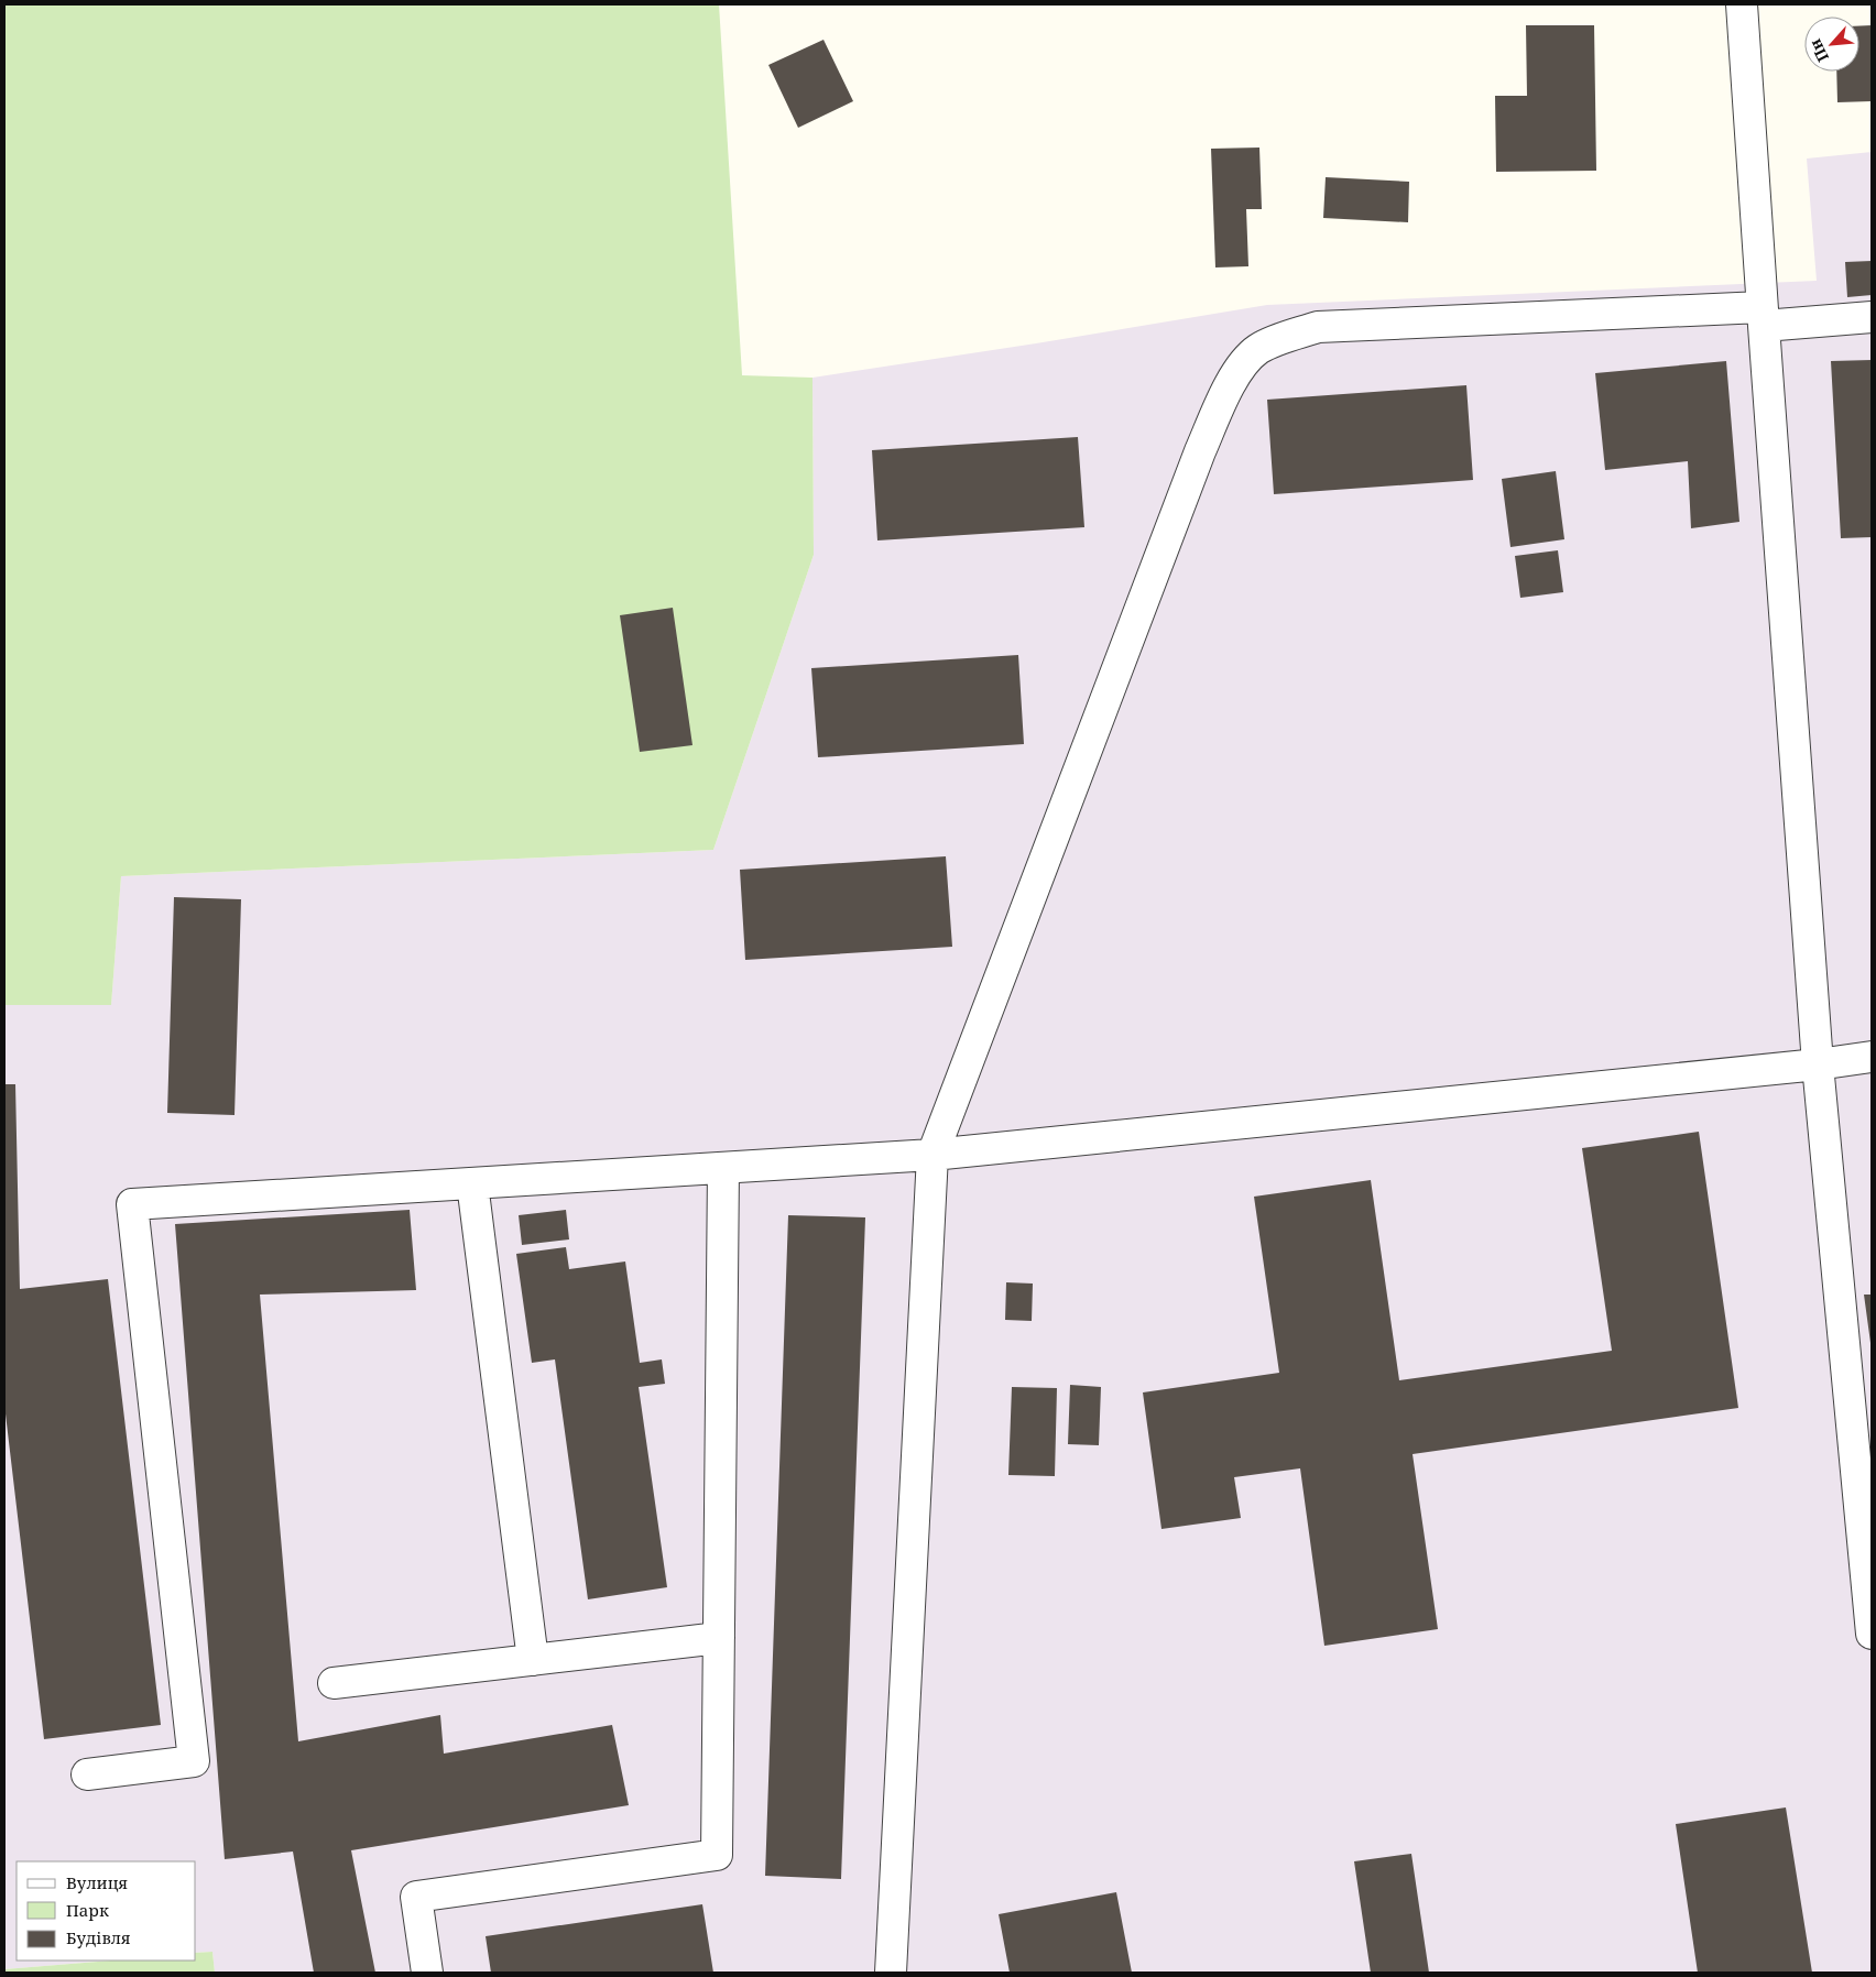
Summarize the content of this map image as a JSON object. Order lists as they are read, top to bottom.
{
  "legend": ["Вулиця", "Парк", "Будівля"],
  "north": "bottom left"
}
